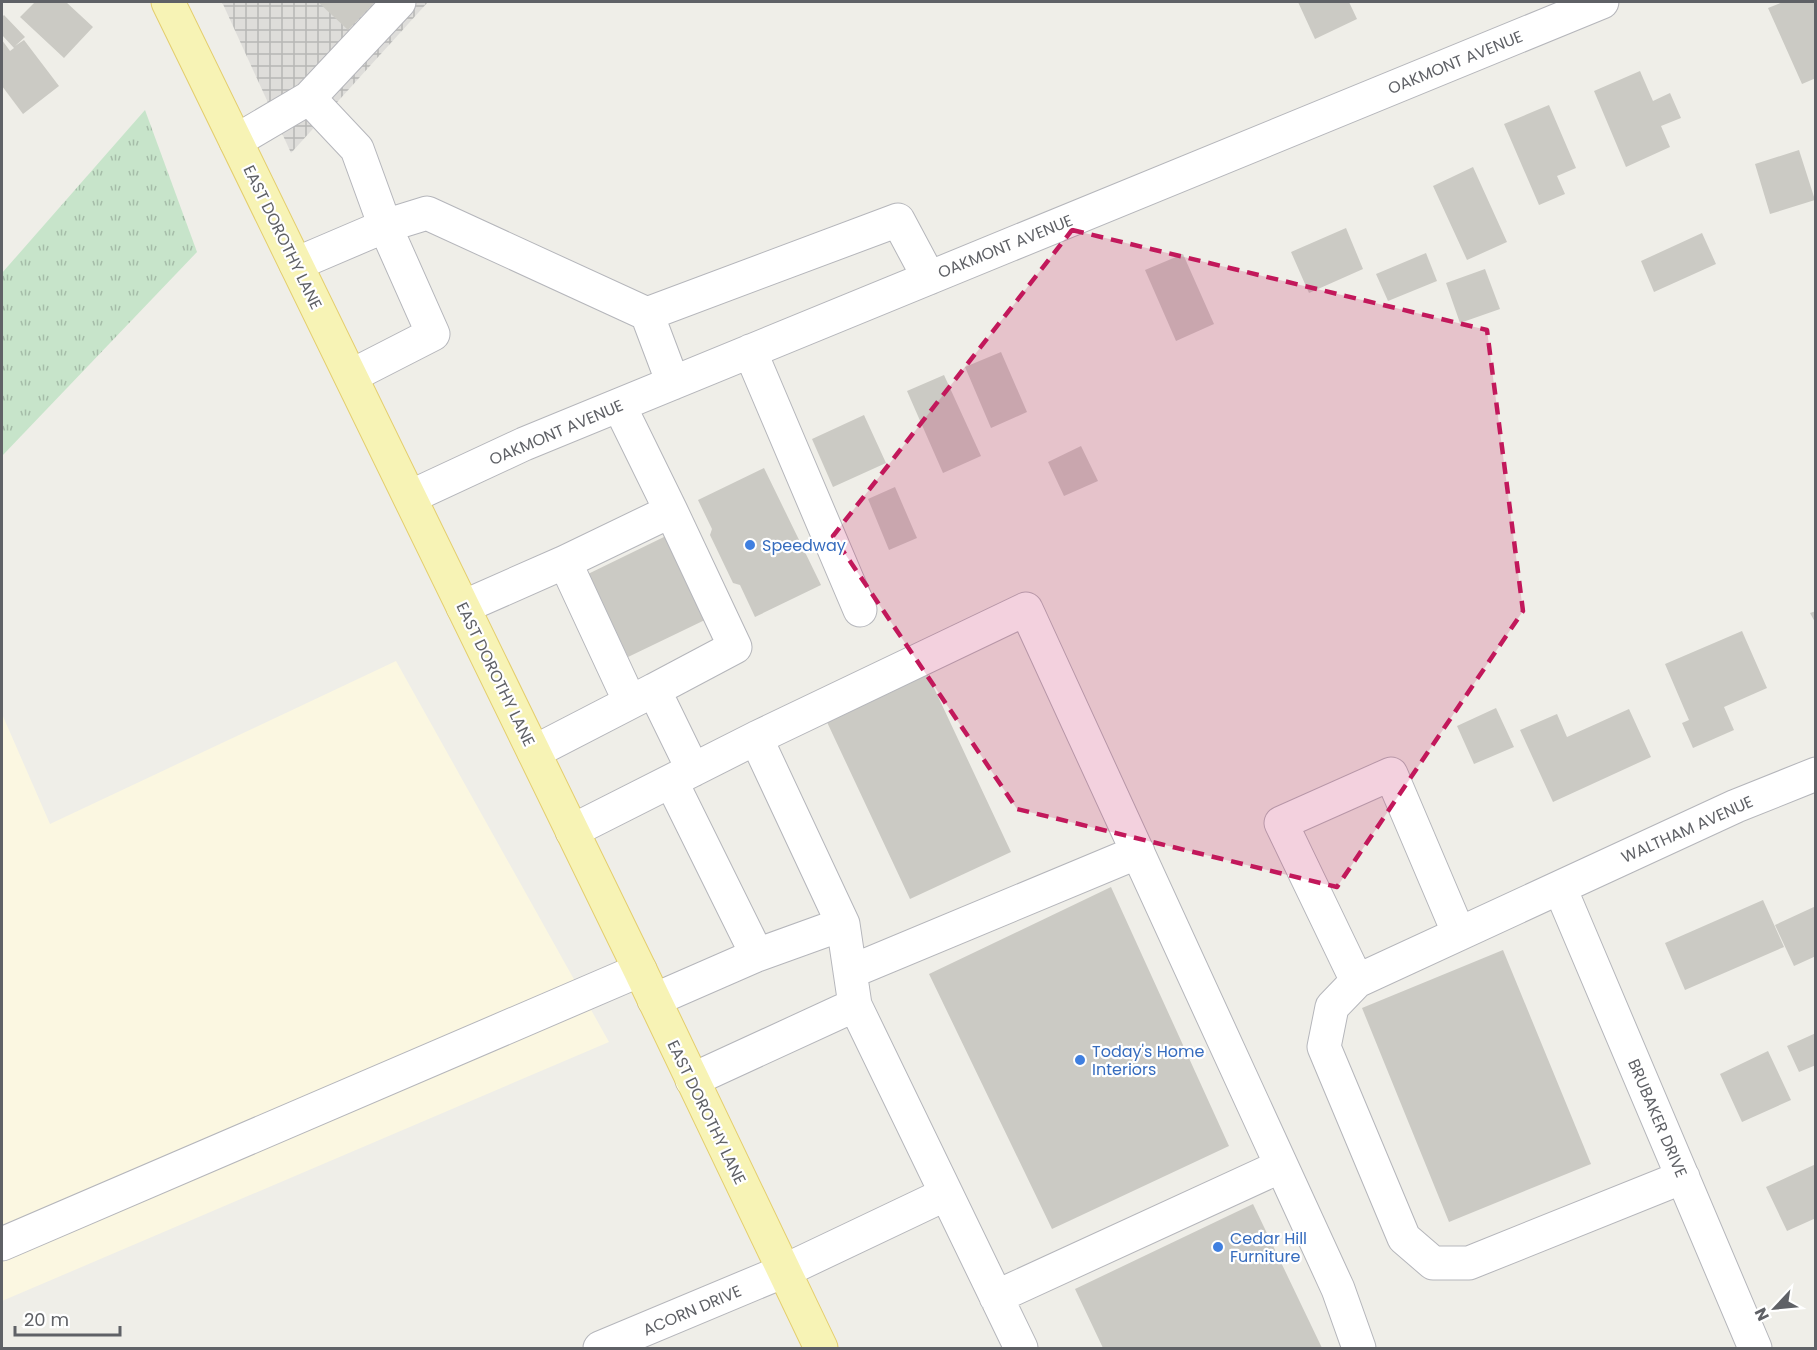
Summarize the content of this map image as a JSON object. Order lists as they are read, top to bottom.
{
  "streets": {
    "main road": ["EAST DOROTHY LANE"],
    "street": [
      "OAKMONT AVENUE",
      "WALTHAM AVENUE",
      "BRUBAKER DRIVE",
      "ACORN DRIVE"
    ]
  },
  "crossings": [
    ["OAKMONT AVENUE", "EAST DOROTHY LANE"],
    ["EAST DOROTHY LANE", "ACORN DRIVE"],
    ["WALTHAM AVENUE", "BRUBAKER DRIVE"]
  ],
  "places": ["Speedway", "Today's Home Interiors", "Cedar Hill Furniture"],
  "scale_bar": "20 m",
  "north": "bottom left"
}
